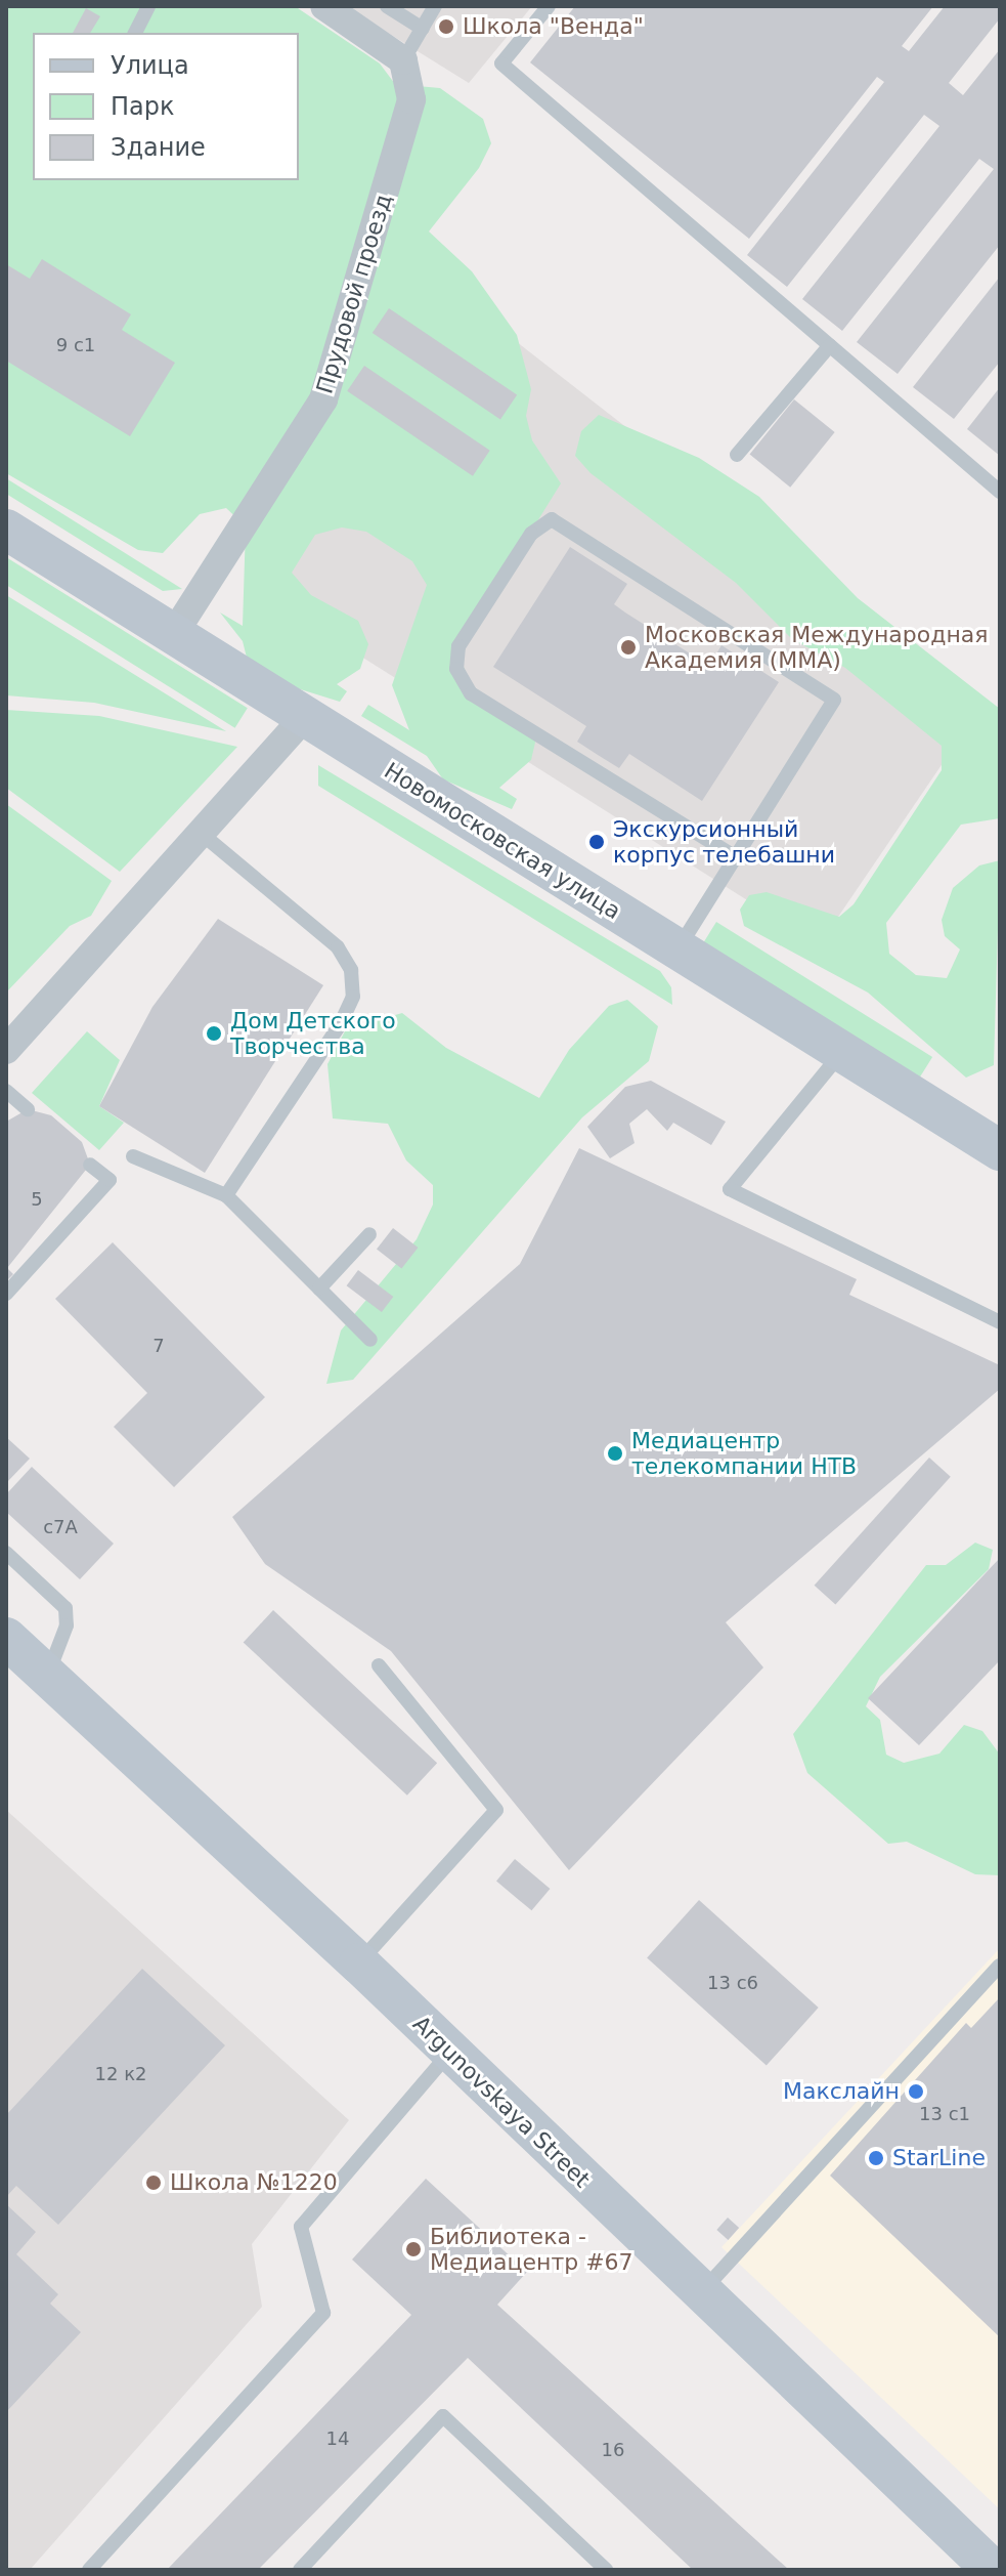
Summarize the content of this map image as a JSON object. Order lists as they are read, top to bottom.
{
  "streets": {
    "main road": ["Новомосковская улица", "Argunovskaya Street"],
    "street": ["Прудовой проезд"]
  },
  "crossings": [
    ["Прудовой проезд", "Новомосковская улица"]
  ],
  "places": [
    "Школа \"Венда\"",
    "Московская Международная Академия (ММА)",
    "Экскурсионный корпус телебашни",
    "Дом Детского Творчества",
    "Медиацентр телекомпании НТВ",
    "Макслайн",
    "StarLine",
    "Школа №1220",
    "Библиотека - Медиацентр #67"
  ],
  "house_numbers": [
    "9 с1",
    "5",
    "7",
    "с7А",
    "13 с6",
    "12 к2",
    "13 с1",
    "14",
    "16"
  ],
  "legend": ["Улица", "Парк", "Здание"]
}
